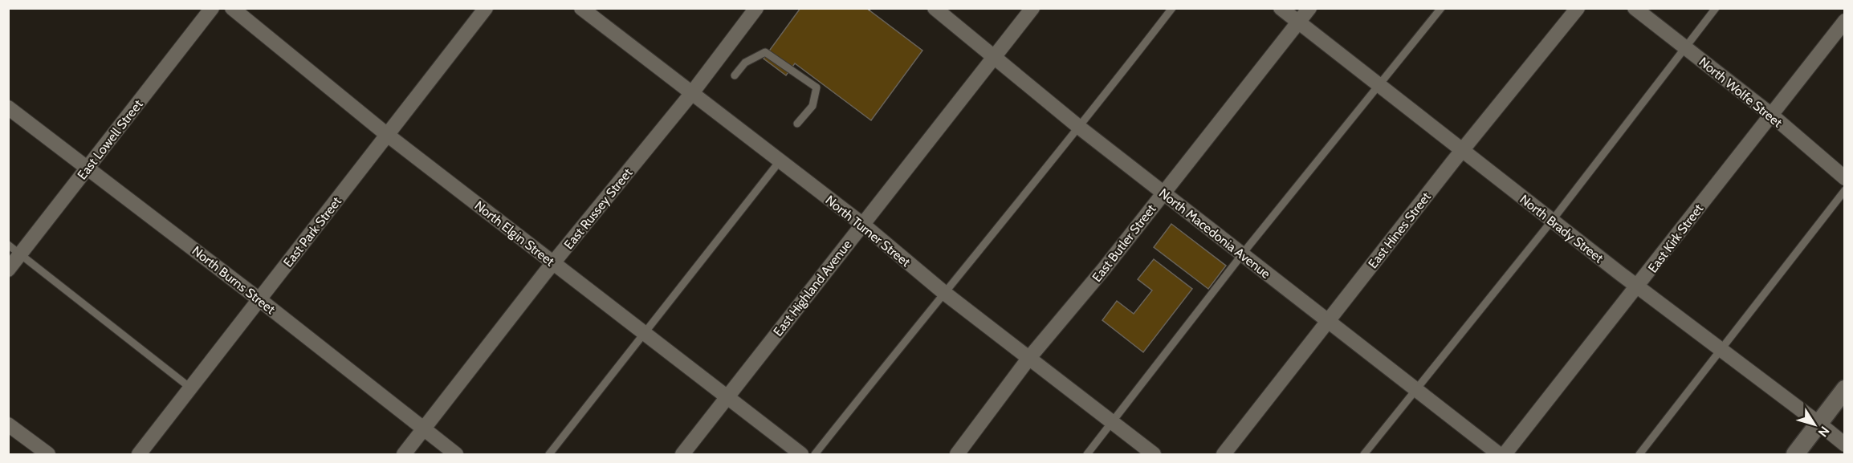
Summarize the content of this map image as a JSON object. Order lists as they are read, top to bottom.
{
  "streets": {
    "street": [
      "North Wolfe Street",
      "East Lowell Street",
      "East Russey Street",
      "North Brady Street",
      "East Hines Street",
      "North Turner Street",
      "East Park Street",
      "North Elgin Street",
      "North Macedonia Avenue",
      "East Kirk Street",
      "East Butler Street",
      "North Burns Street",
      "East Highland Avenue"
    ]
  },
  "crossings": [
    ["North Wolfe Street", "East Kirk Street"],
    ["East Lowell Street", "North Burns Street"],
    ["East Russey Street", "North Turner Street"],
    ["East Russey Street", "North Elgin Street"],
    ["East Russey Street", "North Burns Street"],
    ["North Brady Street", "East Hines Street"],
    ["North Brady Street", "East Kirk Street"],
    ["North Brady Street", "East Butler Street"],
    ["East Hines Street", "North Macedonia Avenue"],
    ["North Turner Street", "East Butler Street"],
    ["North Turner Street", "East Highland Avenue"],
    ["East Park Street", "North Elgin Street"],
    ["East Park Street", "North Burns Street"],
    ["North Elgin Street", "East Highland Avenue"],
    ["North Macedonia Avenue", "East Butler Street"],
    ["North Macedonia Avenue", "East Highland Avenue"]
  ],
  "north": "bottom right"
}
